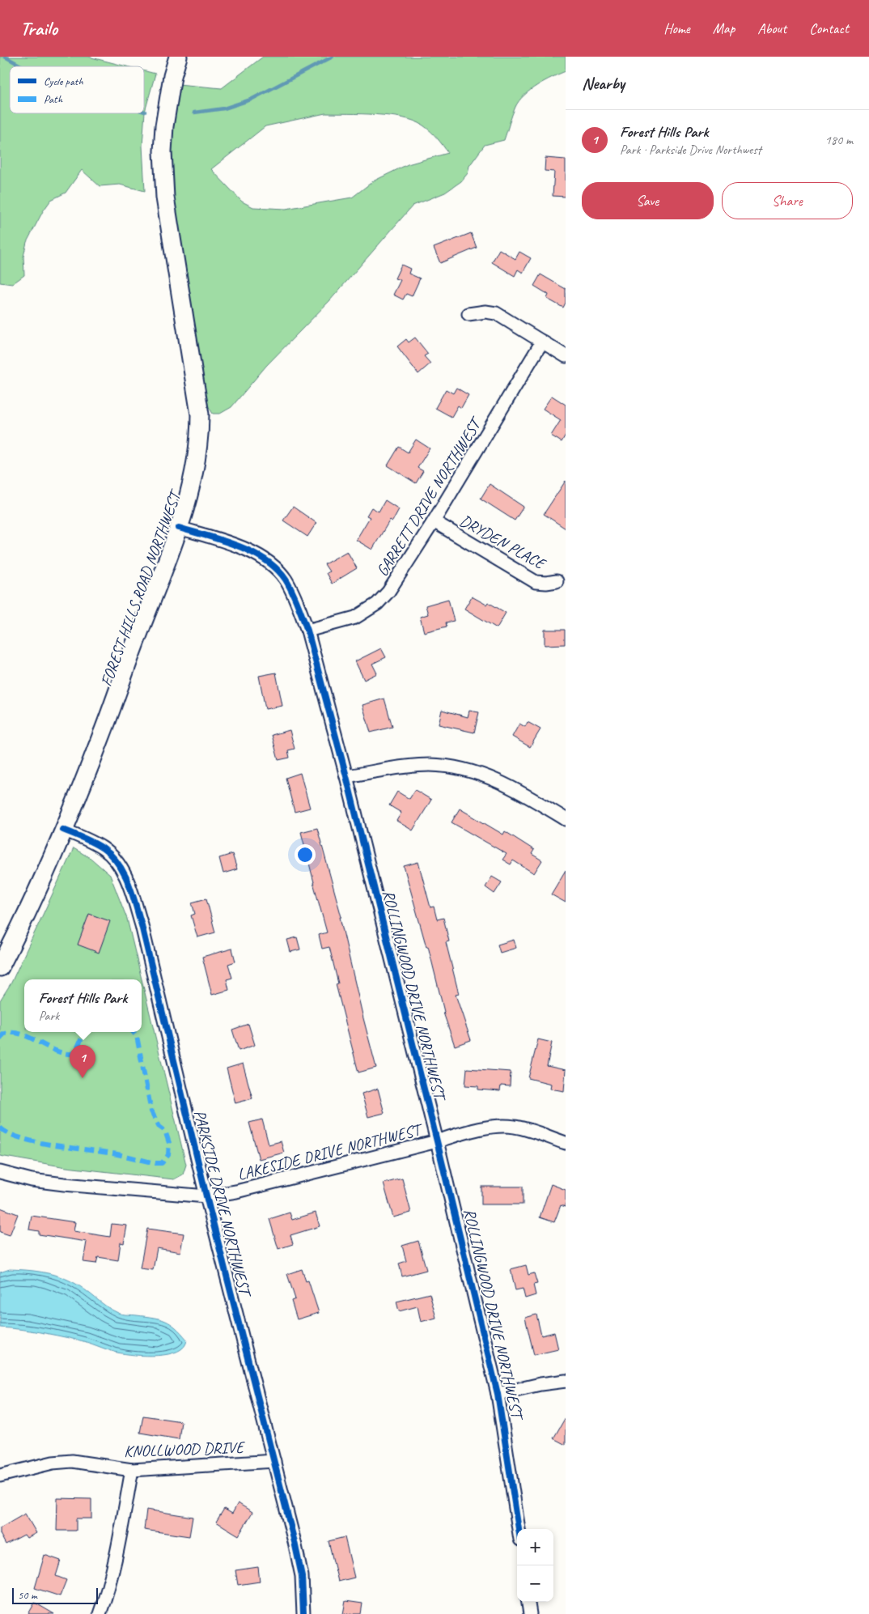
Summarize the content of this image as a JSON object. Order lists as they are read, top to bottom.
{
  "streets": {
    "main road": ["FOREST HILLS ROAD NORTHWEST"],
    "street": [
      "GARRETT DRIVE NORTHWEST",
      "DRYDEN PLACE",
      "ROLLINGWOOD DRIVE NORTHWEST",
      "LAKESIDE DRIVE NORTHWEST",
      "PARKSIDE DRIVE NORTHWEST",
      "KNOLLWOOD DRIVE"
    ]
  },
  "crossings": [
    ["GARRETT DRIVE NORTHWEST", "DRYDEN PLACE"],
    ["GARRETT DRIVE NORTHWEST", "ROLLINGWOOD DRIVE NORTHWEST"],
    ["FOREST HILLS ROAD NORTHWEST", "ROLLINGWOOD DRIVE NORTHWEST"],
    ["FOREST HILLS ROAD NORTHWEST", "PARKSIDE DRIVE NORTHWEST"],
    ["ROLLINGWOOD DRIVE NORTHWEST", "LAKESIDE DRIVE NORTHWEST"],
    ["LAKESIDE DRIVE NORTHWEST", "PARKSIDE DRIVE NORTHWEST"],
    ["PARKSIDE DRIVE NORTHWEST", "KNOLLWOOD DRIVE"]
  ],
  "legend": ["Cycle path", "Path"],
  "scale_bar": "50 m",
  "page": {
    "header": "Trailo",
    "nav": [
      "Home",
      "Map",
      "About",
      "Contact"
    ],
    "heading": "Nearby",
    "list": [
      {
        "mark": "1",
        "name": "Forest Hills Park",
        "note": "Park · Parkside Drive Northwest",
        "value": "180 m"
      }
    ],
    "buttons": ["Save", "Share"],
    "popup": ["Forest Hills Park", "Park"],
    "pins": "1",
    "map_buttons": ["+", "−"],
    "scale": "50 m"
  }
}
